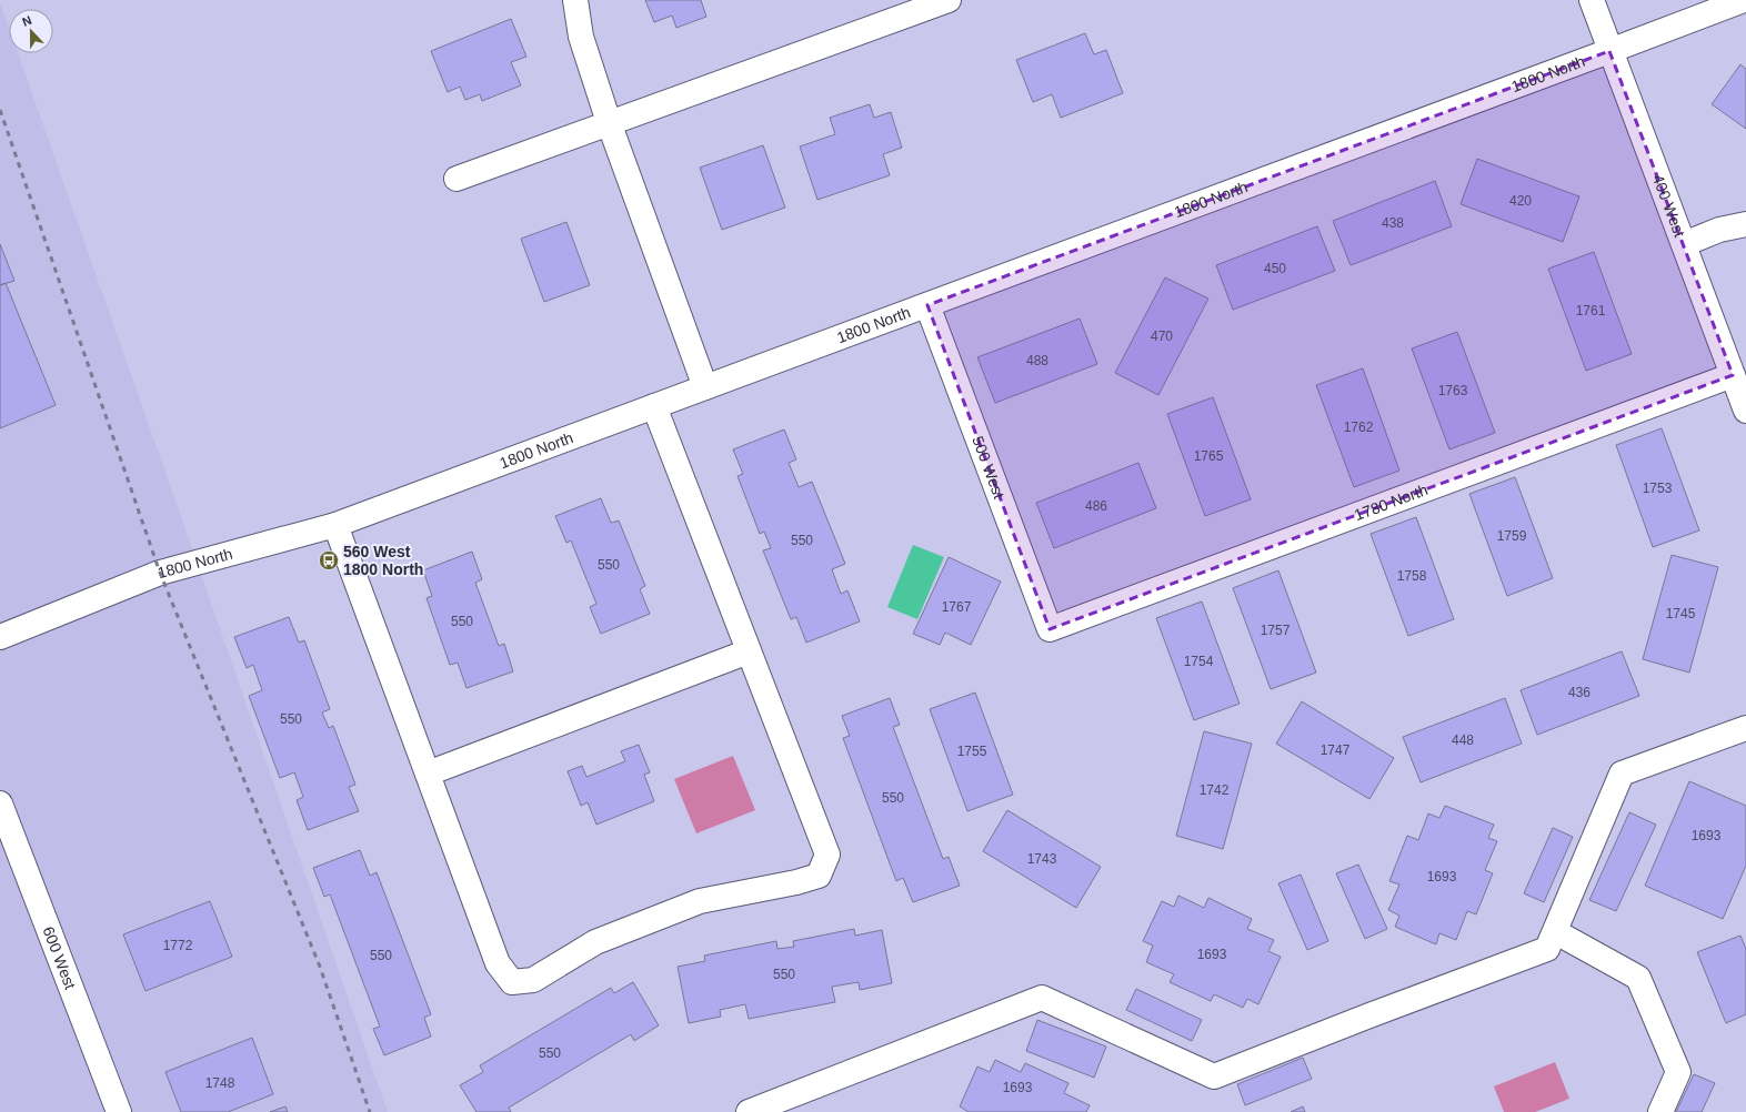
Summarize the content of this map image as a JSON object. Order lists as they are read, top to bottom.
{
  "streets": {
    "street": [
      "1800 North",
      "400 West",
      "500 West",
      "1780 North",
      "600 West"
    ]
  },
  "crossings": [
    ["1800 North", "400 West"],
    ["1800 North", "500 West"],
    ["400 West", "1780 North"],
    ["500 West", "1780 North"]
  ],
  "places": {
    "bus stop": ["560 West 1800 North"]
  },
  "house_numbers": [
    "420",
    "438",
    "450",
    "1761",
    "470",
    "488",
    "1763",
    "1762",
    "1765",
    "1753",
    "486",
    "1759",
    "550",
    "550",
    "1758",
    "1767",
    "1745",
    "550",
    "1757",
    "1754",
    "436",
    "550",
    "448",
    "1747",
    "1755",
    "1742",
    "550",
    "1693",
    "1743",
    "1693",
    "1772",
    "1693",
    "550",
    "550",
    "550",
    "1748",
    "1693"
  ],
  "north": "top"
}
